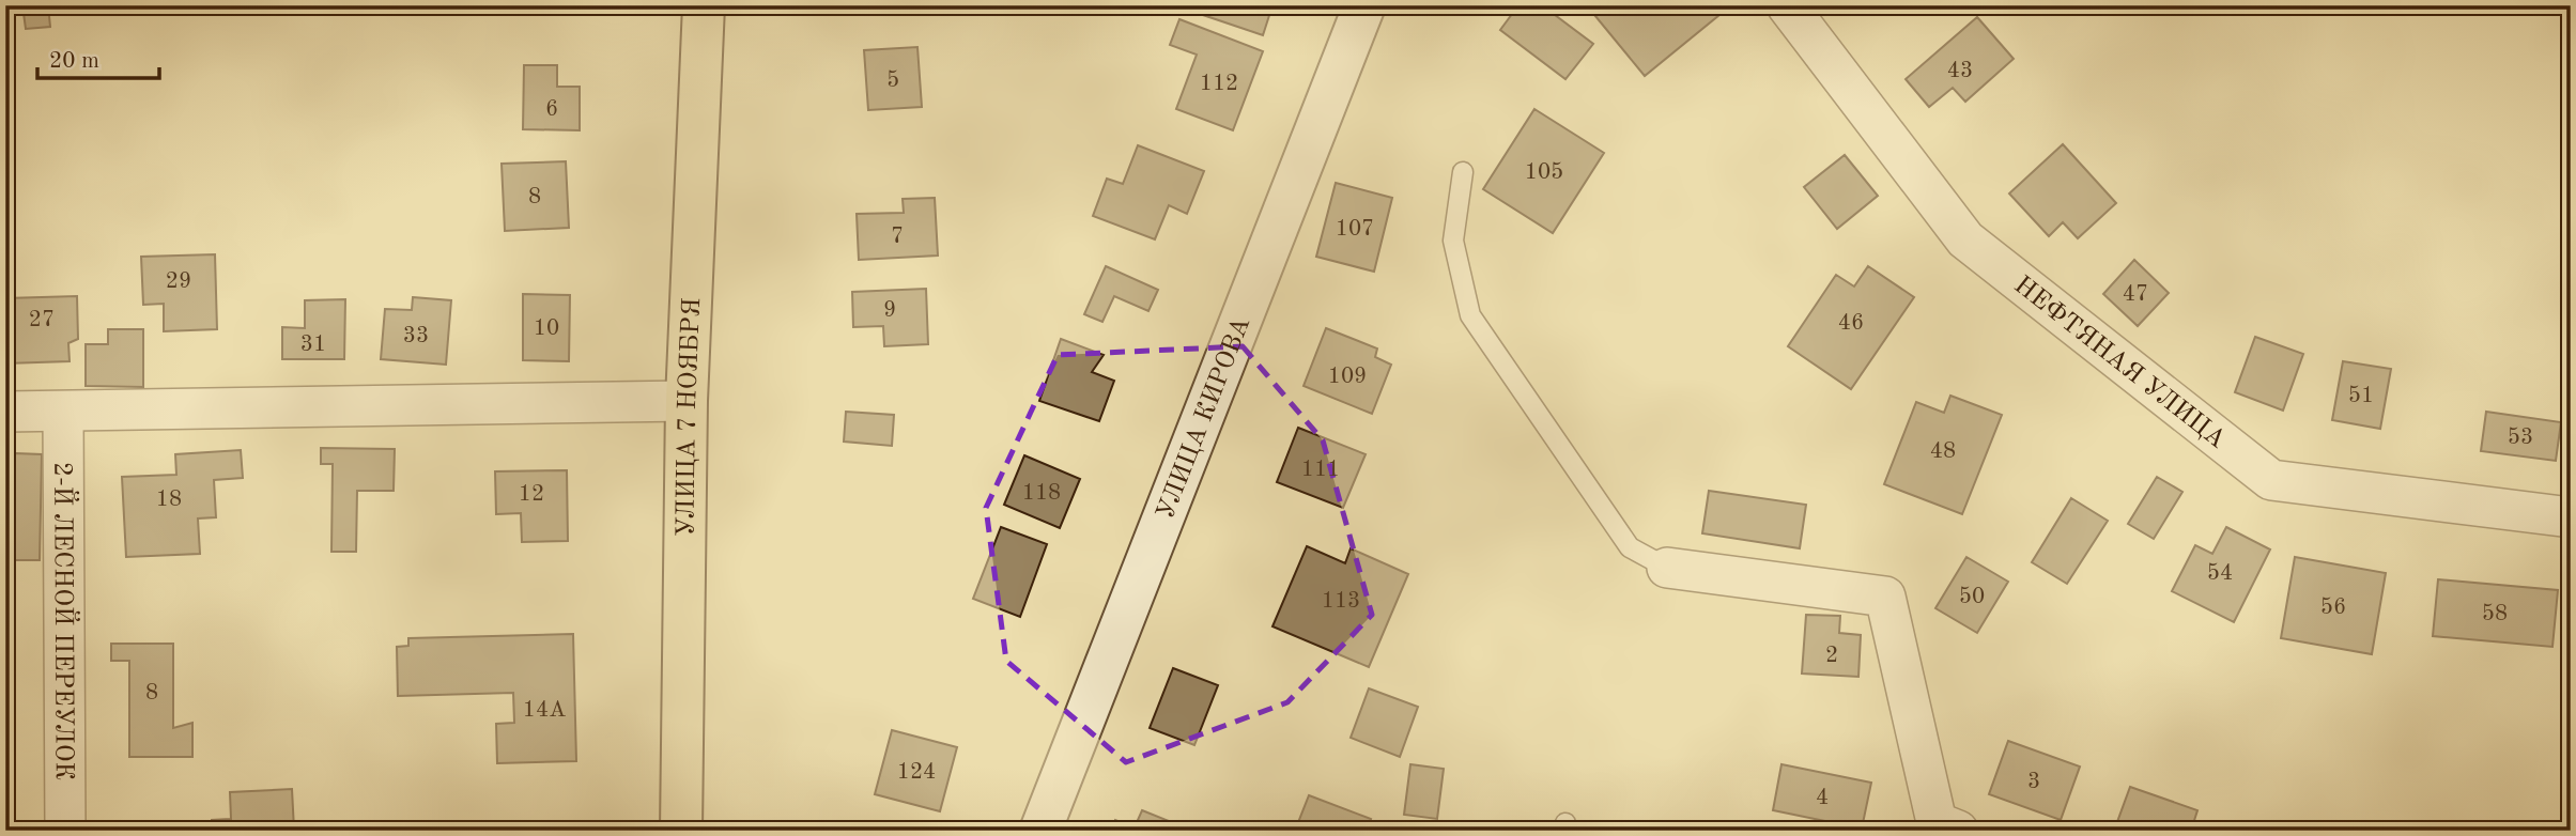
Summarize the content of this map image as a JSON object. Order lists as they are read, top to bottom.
{
  "streets": {
    "main road": ["УЛИЦА 7 НОЯБРЯ"],
    "street": ["НЕФТЯНАЯ УЛИЦА", "УЛИЦА КИРОВА", "2-Й ЛЕСНОЙ ПЕРЕУЛОК"]
  },
  "house_numbers": [
    "43",
    "5",
    "112",
    "6",
    "105",
    "8",
    "107",
    "7",
    "29",
    "47",
    "9",
    "27",
    "46",
    "10",
    "33",
    "31",
    "109",
    "51",
    "53",
    "48",
    "111",
    "118",
    "12",
    "18",
    "54",
    "50",
    "113",
    "56",
    "58",
    "2",
    "8",
    "14А",
    "124",
    "3",
    "4"
  ],
  "scale_bar": "20 m"
}
